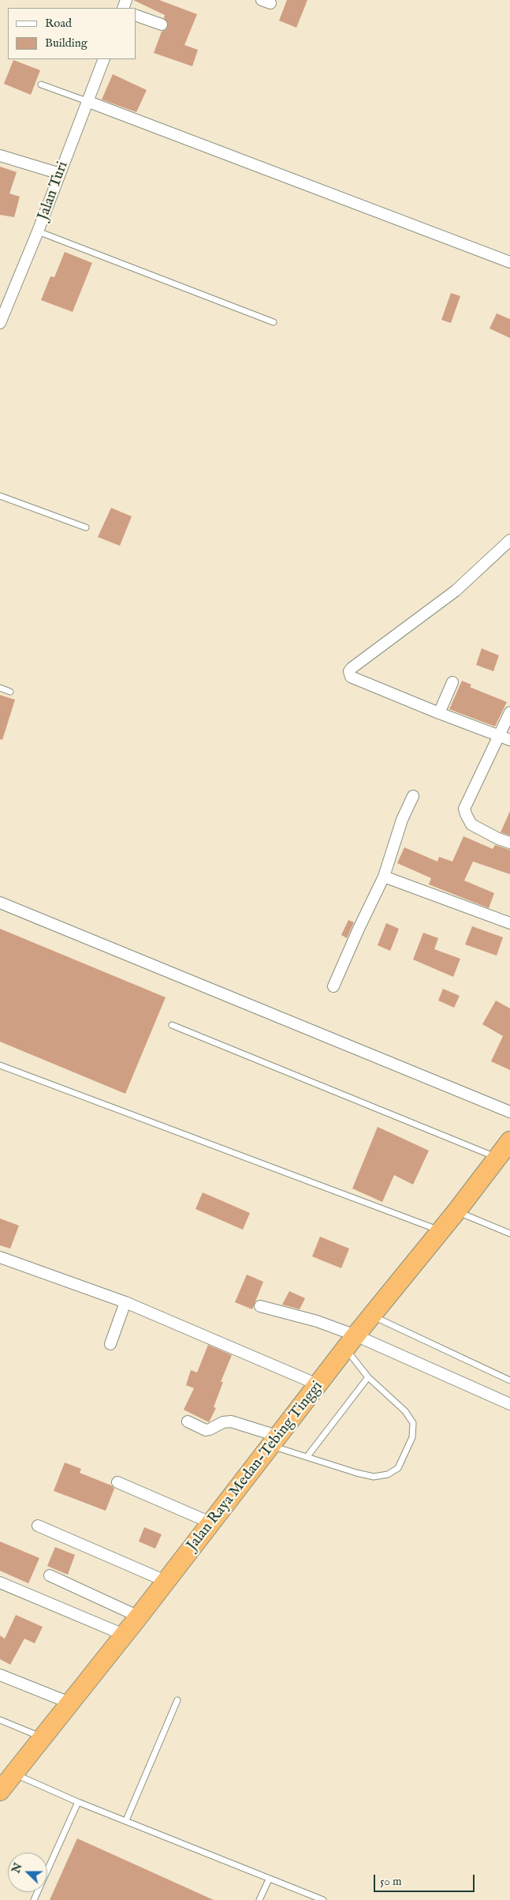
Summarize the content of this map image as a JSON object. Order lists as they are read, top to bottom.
{
  "streets": {
    "highway": ["Jalan Raya Medan-Tebing Tinggi"],
    "street": ["Jalan Turi"]
  },
  "legend": ["Road", "Building"],
  "scale_bar": "50 m",
  "north": "left"
}
